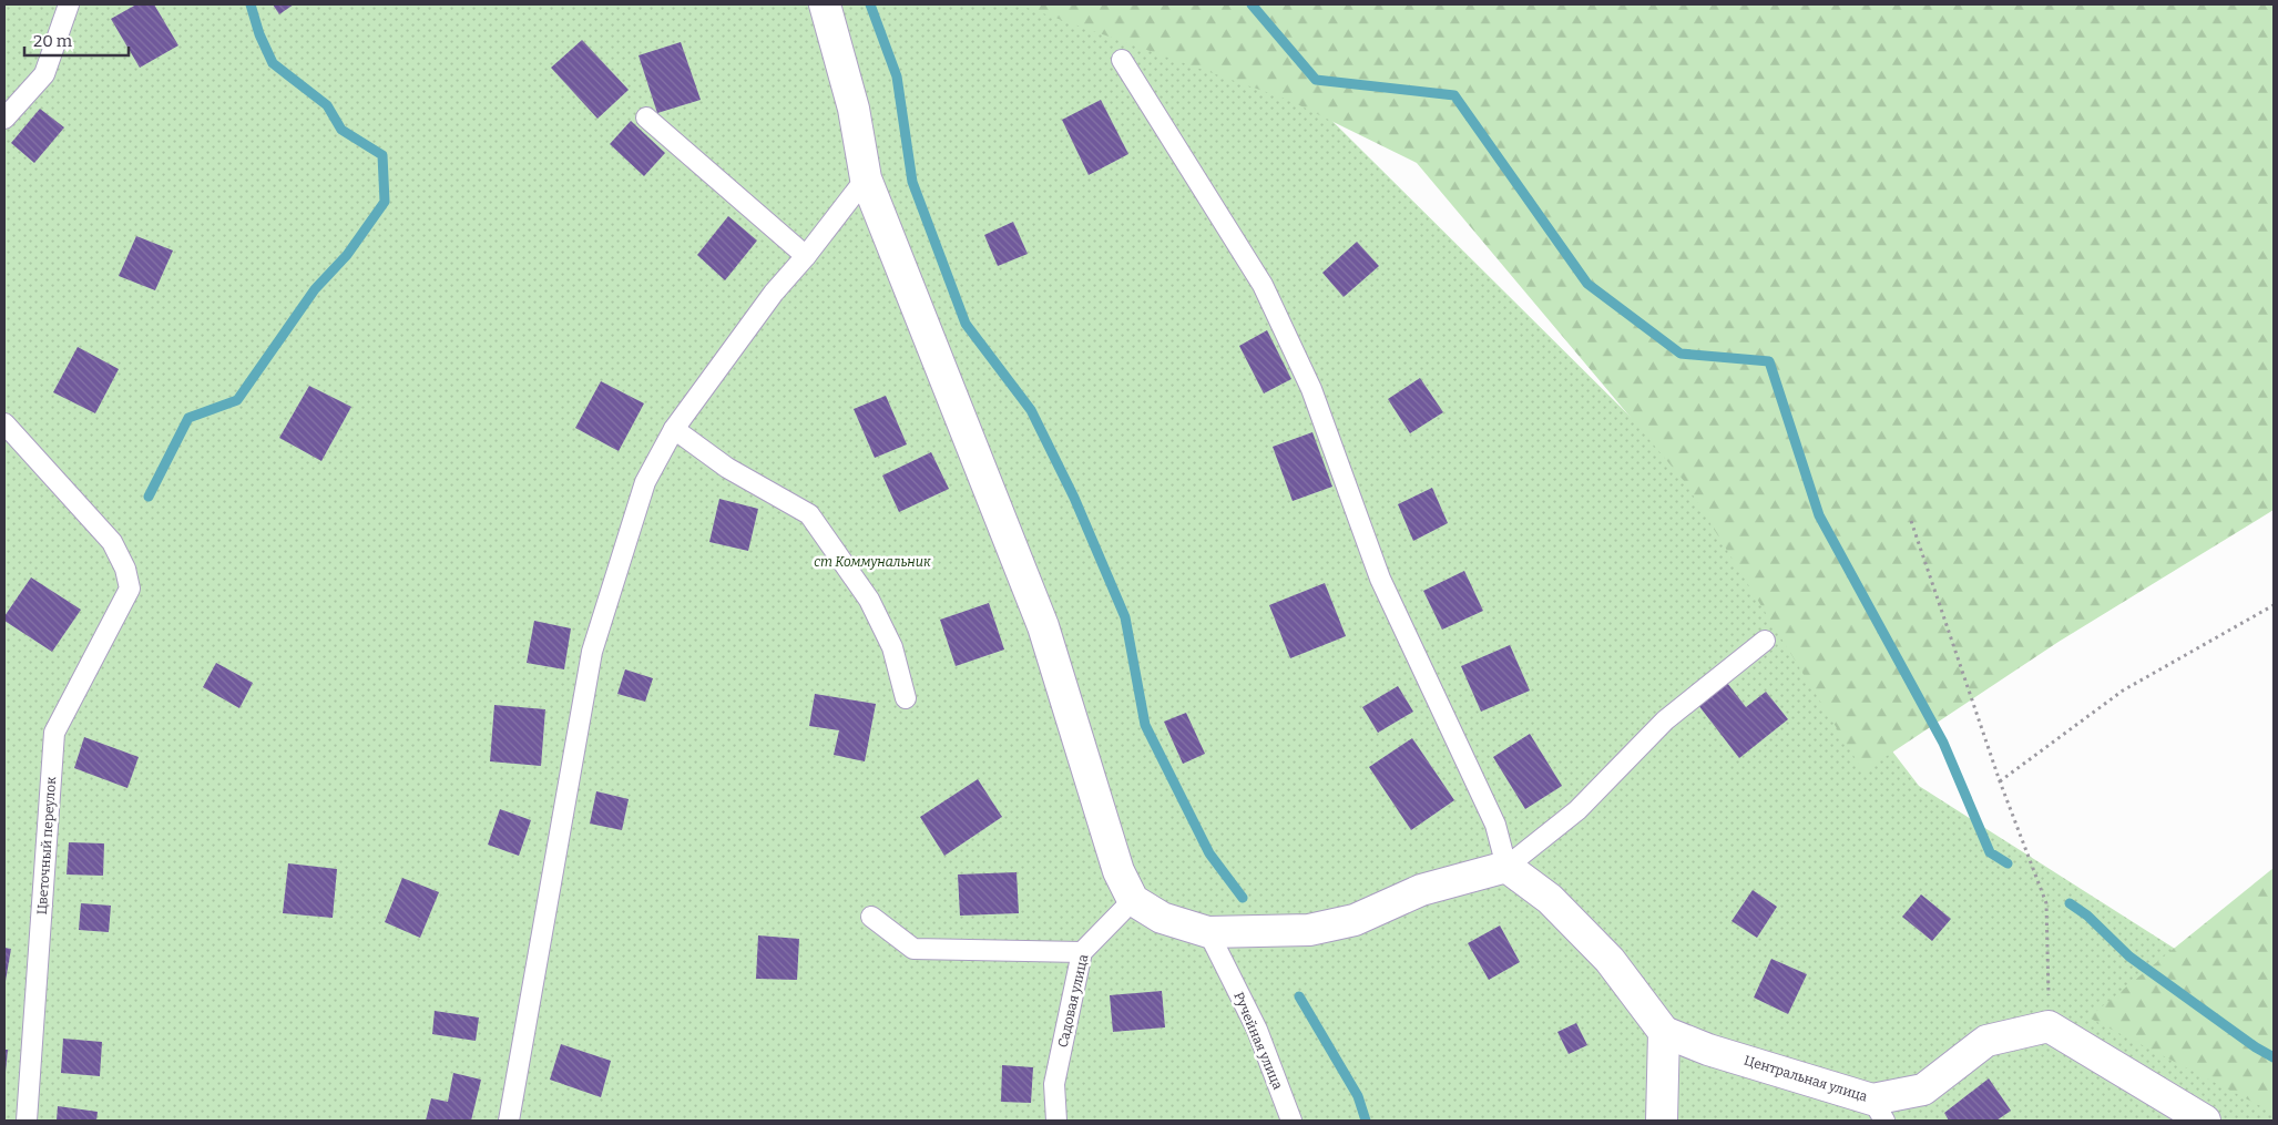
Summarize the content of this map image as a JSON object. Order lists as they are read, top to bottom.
{
  "streets": {
    "street": ["Центральная улица"],
    "lane": ["Цветочный переулок", "Садовая улица", "Ручейная улица"]
  },
  "parks": ["ст Коммунальник"],
  "scale_bar": "20 m"
}
